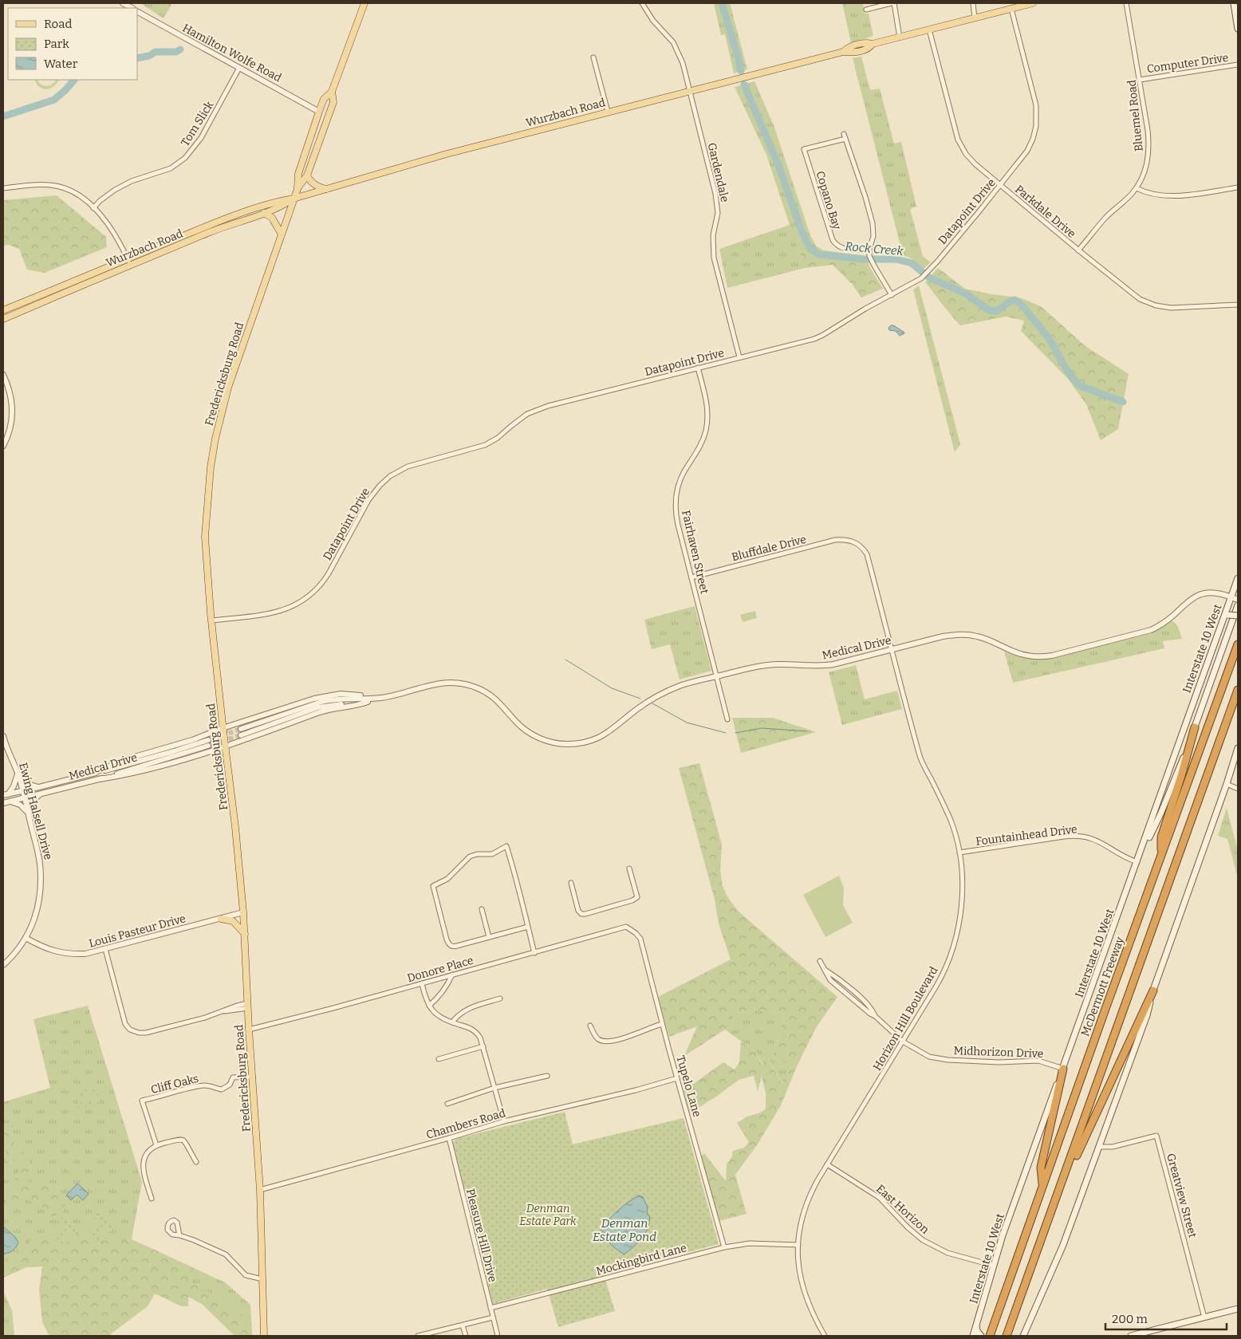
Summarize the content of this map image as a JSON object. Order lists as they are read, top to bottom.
{
  "streets": {
    "highway": ["McDermott Freeway"],
    "main road": ["Wurzbach Road", "Fredericksburg Road", "Interstate 10 West"],
    "street": [
      "Hamilton Wolfe Road",
      "Computer Drive",
      "Bluemel Road",
      "Tom Slick",
      "Gardendale",
      "Copano Bay",
      "Datapoint Drive",
      "Parkdale Drive",
      "Bluffdale Drive",
      "Fairhaven Street",
      "Medical Drive",
      "Ewing Halsell Drive",
      "Fountainhead Drive",
      "Louis Pasteur Drive",
      "Donore Place",
      "Horizon Hill Boulevard",
      "Midhorizon Drive",
      "Cliff Oaks",
      "Tupelo Lane",
      "Chambers Road",
      "Greatview Street",
      "East Horizon",
      "Pleasure Hill Drive",
      "Mockingbird Lane"
    ]
  },
  "crossings": [
    ["Hamilton Wolfe Road", "Tom Slick"],
    ["Hamilton Wolfe Road", "Fredericksburg Road"],
    ["Computer Drive", "Bluemel Road"],
    ["Wurzbach Road", "Gardendale"],
    ["Wurzbach Road", "Datapoint Drive"],
    ["Wurzbach Road", "Parkdale Drive"],
    ["Wurzbach Road", "Fredericksburg Road"],
    ["Bluemel Road", "Parkdale Drive"],
    ["Gardendale", "Datapoint Drive"],
    ["Datapoint Drive", "Parkdale Drive"],
    ["Datapoint Drive", "Fredericksburg Road"],
    ["Datapoint Drive", "Fairhaven Street"],
    ["Fredericksburg Road", "Louis Pasteur Drive"],
    ["Fredericksburg Road", "Donore Place"],
    ["Fredericksburg Road", "Cliff Oaks"],
    ["Fredericksburg Road", "Chambers Road"],
    ["Bluffdale Drive", "Fairhaven Street"],
    ["Bluffdale Drive", "Horizon Hill Boulevard"],
    ["Fairhaven Street", "Medical Drive"],
    ["Medical Drive", "Interstate 10 West"],
    ["Medical Drive", "Ewing Halsell Drive"],
    ["Medical Drive", "Horizon Hill Boulevard"],
    ["Interstate 10 West", "Fountainhead Drive"],
    ["Interstate 10 West", "Midhorizon Drive"],
    ["Interstate 10 West", "East Horizon"],
    ["Ewing Halsell Drive", "Louis Pasteur Drive"],
    ["Fountainhead Drive", "Horizon Hill Boulevard"],
    ["Donore Place", "Tupelo Lane"],
    ["Horizon Hill Boulevard", "Midhorizon Drive"],
    ["Horizon Hill Boulevard", "East Horizon"],
    ["Horizon Hill Boulevard", "Mockingbird Lane"],
    ["Tupelo Lane", "Chambers Road"],
    ["Tupelo Lane", "Mockingbird Lane"],
    ["Chambers Road", "Pleasure Hill Drive"],
    ["Pleasure Hill Drive", "Mockingbird Lane"]
  ],
  "water": ["Rock Creek", "Denman Estate Pond"],
  "parks": ["Denman Estate Park"],
  "legend": ["Road", "Park", "Water"],
  "scale_bar": "200 m"
}
